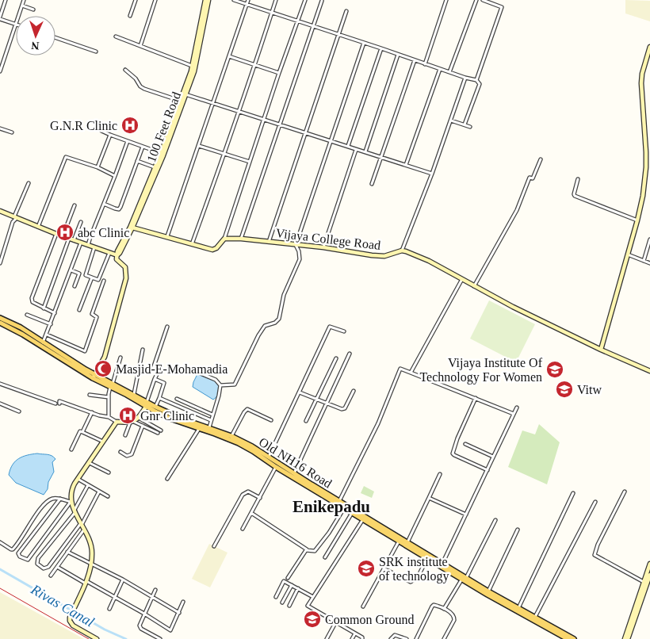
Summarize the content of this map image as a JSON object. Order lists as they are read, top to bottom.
{
  "streets": {
    "main road": ["Old NH16 Road"],
    "street": ["100 Feet Road", "Vijaya College Road"]
  },
  "districts": ["Enikepadu"],
  "water": ["Rivas Canal"],
  "places": {
    "hospital": ["G.N.R Clinic", "abc Clinic", "Gnr Clinic"],
    "mosque": ["Masjid-E-Mohamadia"],
    "school or university": [
      "Vijaya Institute Of Technology For Women",
      "Vitw",
      "SRK institute of technology",
      "Common Ground"
    ]
  },
  "north": "bottom"
}
